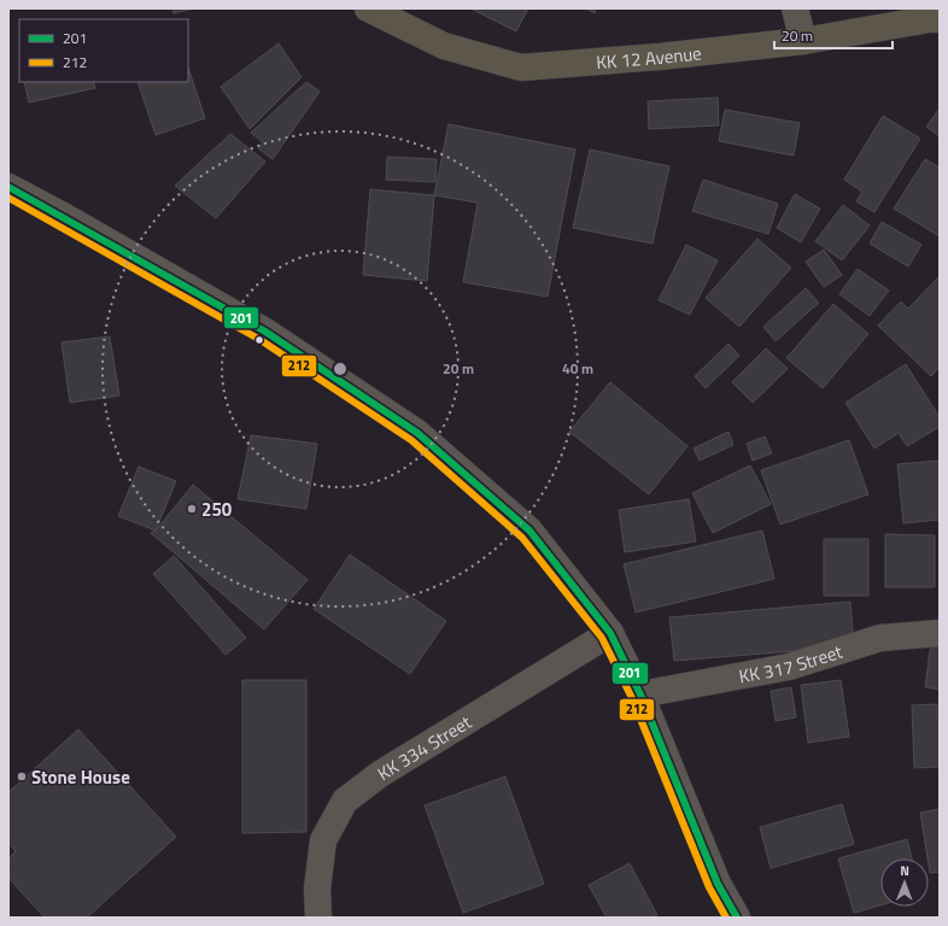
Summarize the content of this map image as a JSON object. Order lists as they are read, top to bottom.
{
  "streets": {
    "main road": ["KK 12 Avenue"],
    "street": ["KK 317 Street", "KK 334 Street"]
  },
  "places": ["250", "Stone House"],
  "lines": ["transit line 201", "transit line 212"],
  "legend": ["201", "212"],
  "scale_bar": "20 m",
  "north": "top",
  "rings": ["20 m", "40 m"]
}
